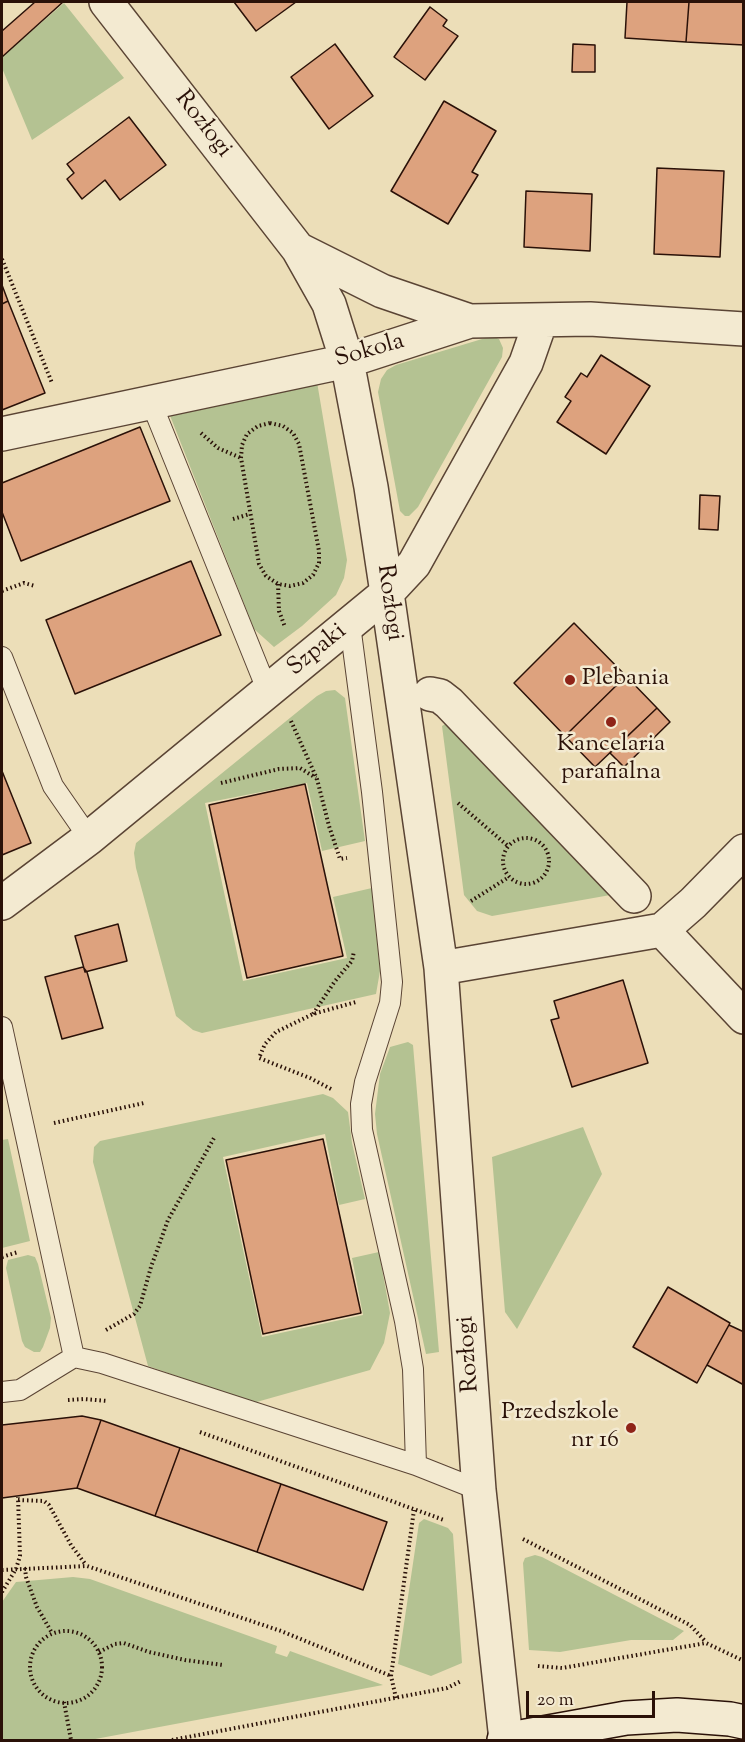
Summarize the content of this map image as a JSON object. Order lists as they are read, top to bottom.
{
  "streets": {
    "street": ["Rozłogi", "Sokola", "Szpaki"]
  },
  "crossings": [
    ["Rozłogi", "Sokola"],
    ["Rozłogi", "Szpaki"],
    ["Sokola", "Szpaki"]
  ],
  "places": ["Plebania", "Kancelaria parafialna", "Przedszkole nr 16"],
  "scale_bar": "20 m"
}
